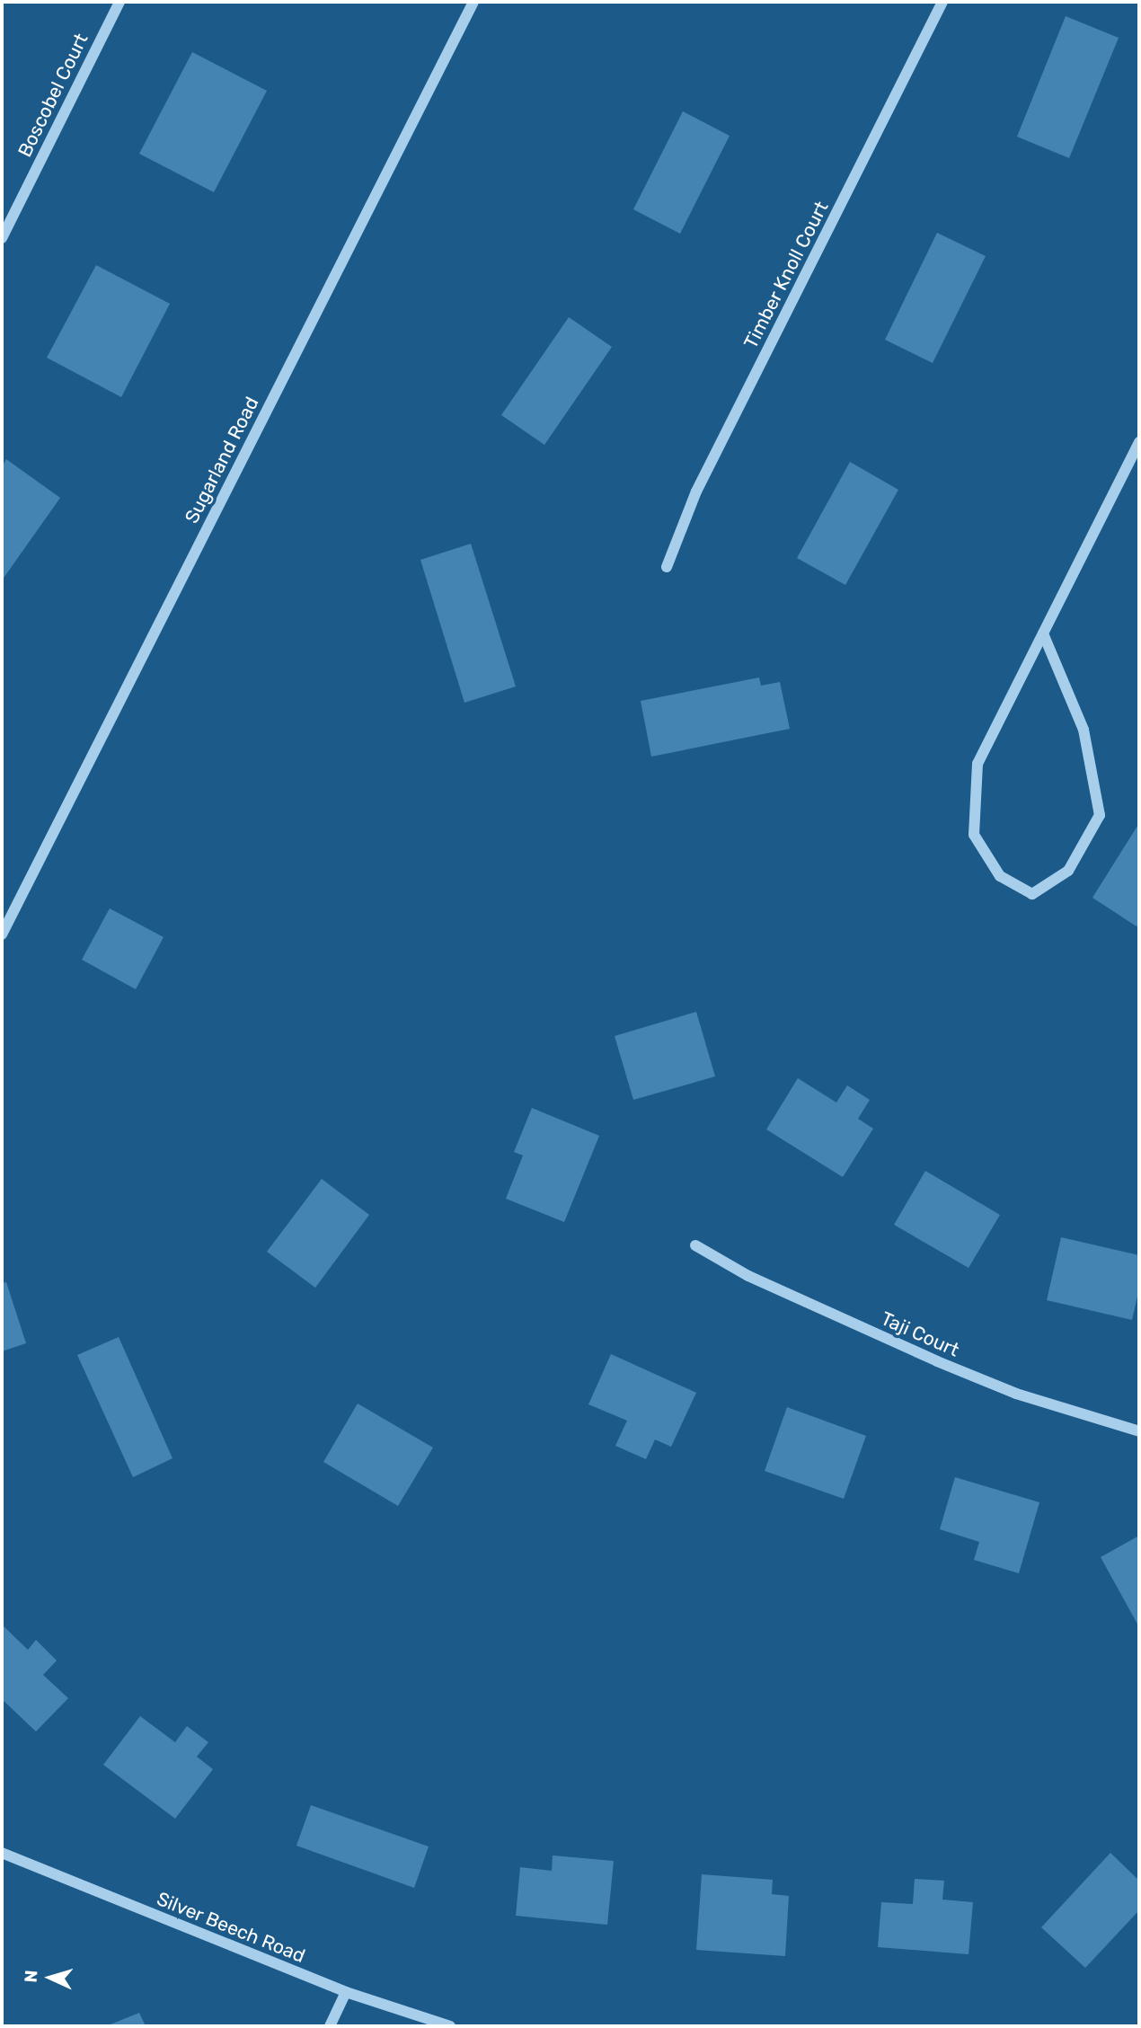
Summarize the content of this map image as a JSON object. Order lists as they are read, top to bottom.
{
  "streets": {
    "street": [
      "Boscobel Court",
      "Timber Knoll Court",
      "Sugarland Road",
      "Taji Court",
      "Silver Beech Road"
    ]
  },
  "north": "left"
}
